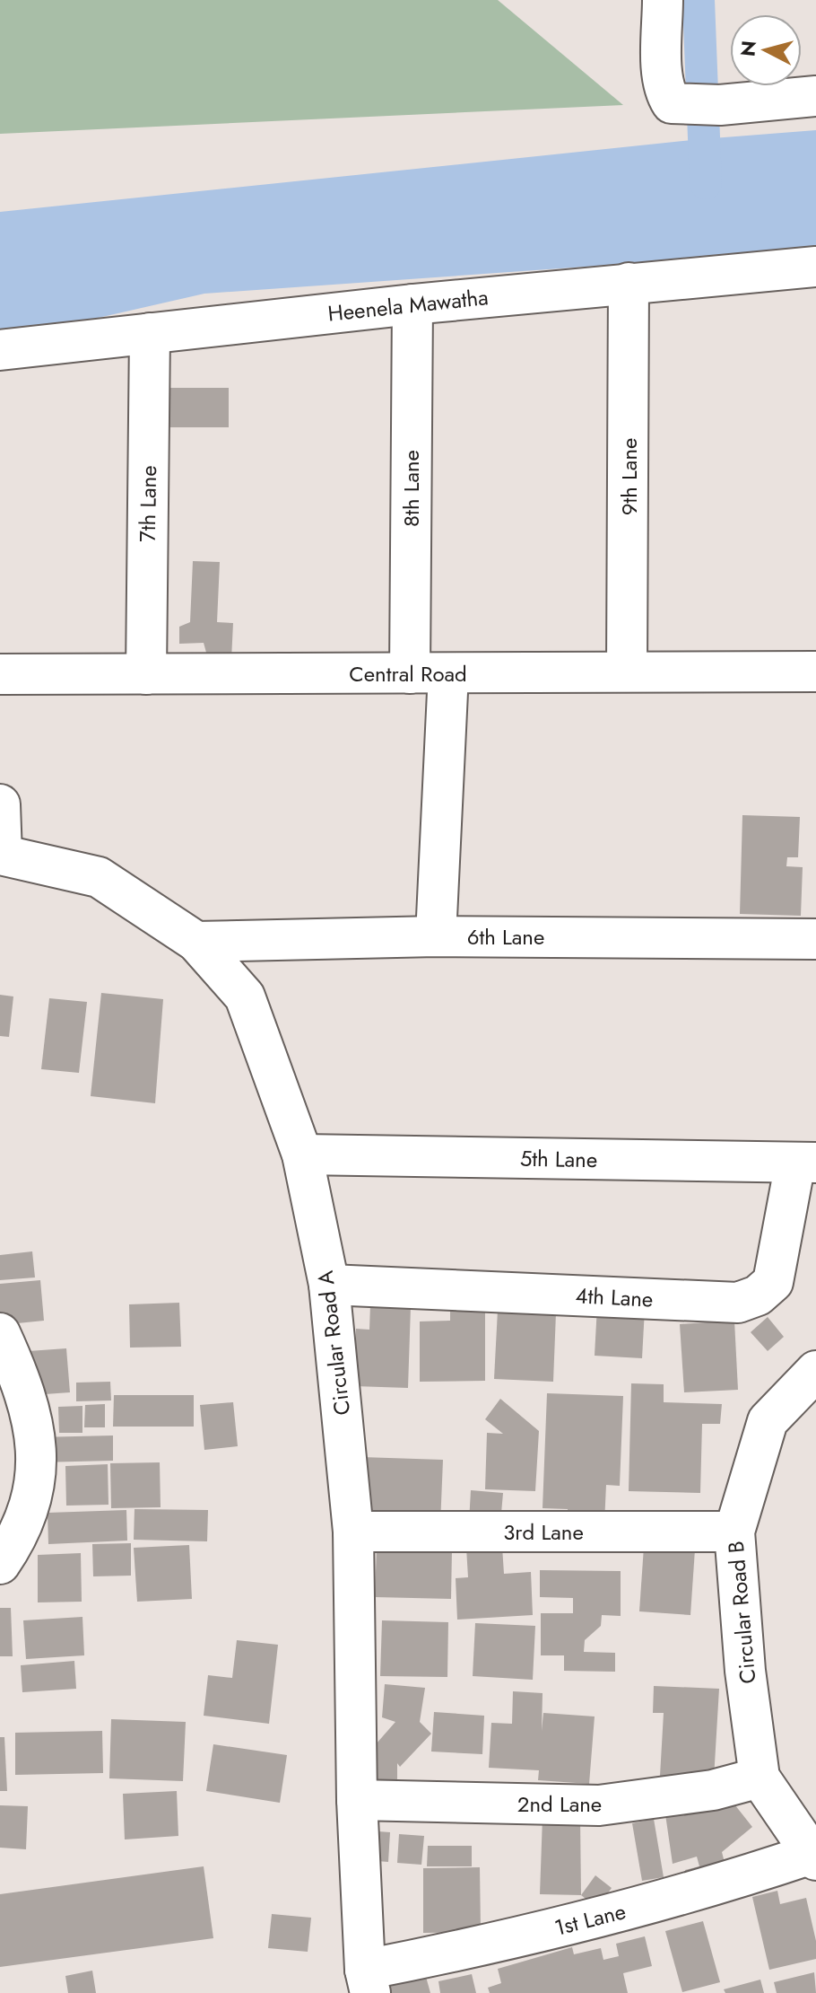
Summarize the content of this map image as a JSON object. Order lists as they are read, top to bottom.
{
  "streets": {
    "street": [
      "Heenela Mawatha",
      "9th Lane",
      "8th Lane",
      "7th Lane",
      "Central Road",
      "6th Lane",
      "5th Lane",
      "4th Lane",
      "Circular Road A",
      "3rd Lane",
      "Circular Road B",
      "2nd Lane",
      "1st Lane"
    ]
  },
  "crossings": [
    ["Heenela Mawatha", "9th Lane"],
    ["Heenela Mawatha", "8th Lane"],
    ["Heenela Mawatha", "7th Lane"],
    ["9th Lane", "Central Road"],
    ["8th Lane", "Central Road"],
    ["7th Lane", "Central Road"],
    ["6th Lane", "Circular Road A"],
    ["5th Lane", "4th Lane"],
    ["5th Lane", "Circular Road A"],
    ["4th Lane", "Circular Road A"],
    ["Circular Road A", "3rd Lane"],
    ["Circular Road A", "2nd Lane"],
    ["Circular Road A", "1st Lane"],
    ["3rd Lane", "Circular Road B"],
    ["Circular Road B", "2nd Lane"],
    ["Circular Road B", "1st Lane"]
  ],
  "north": "left"
}
